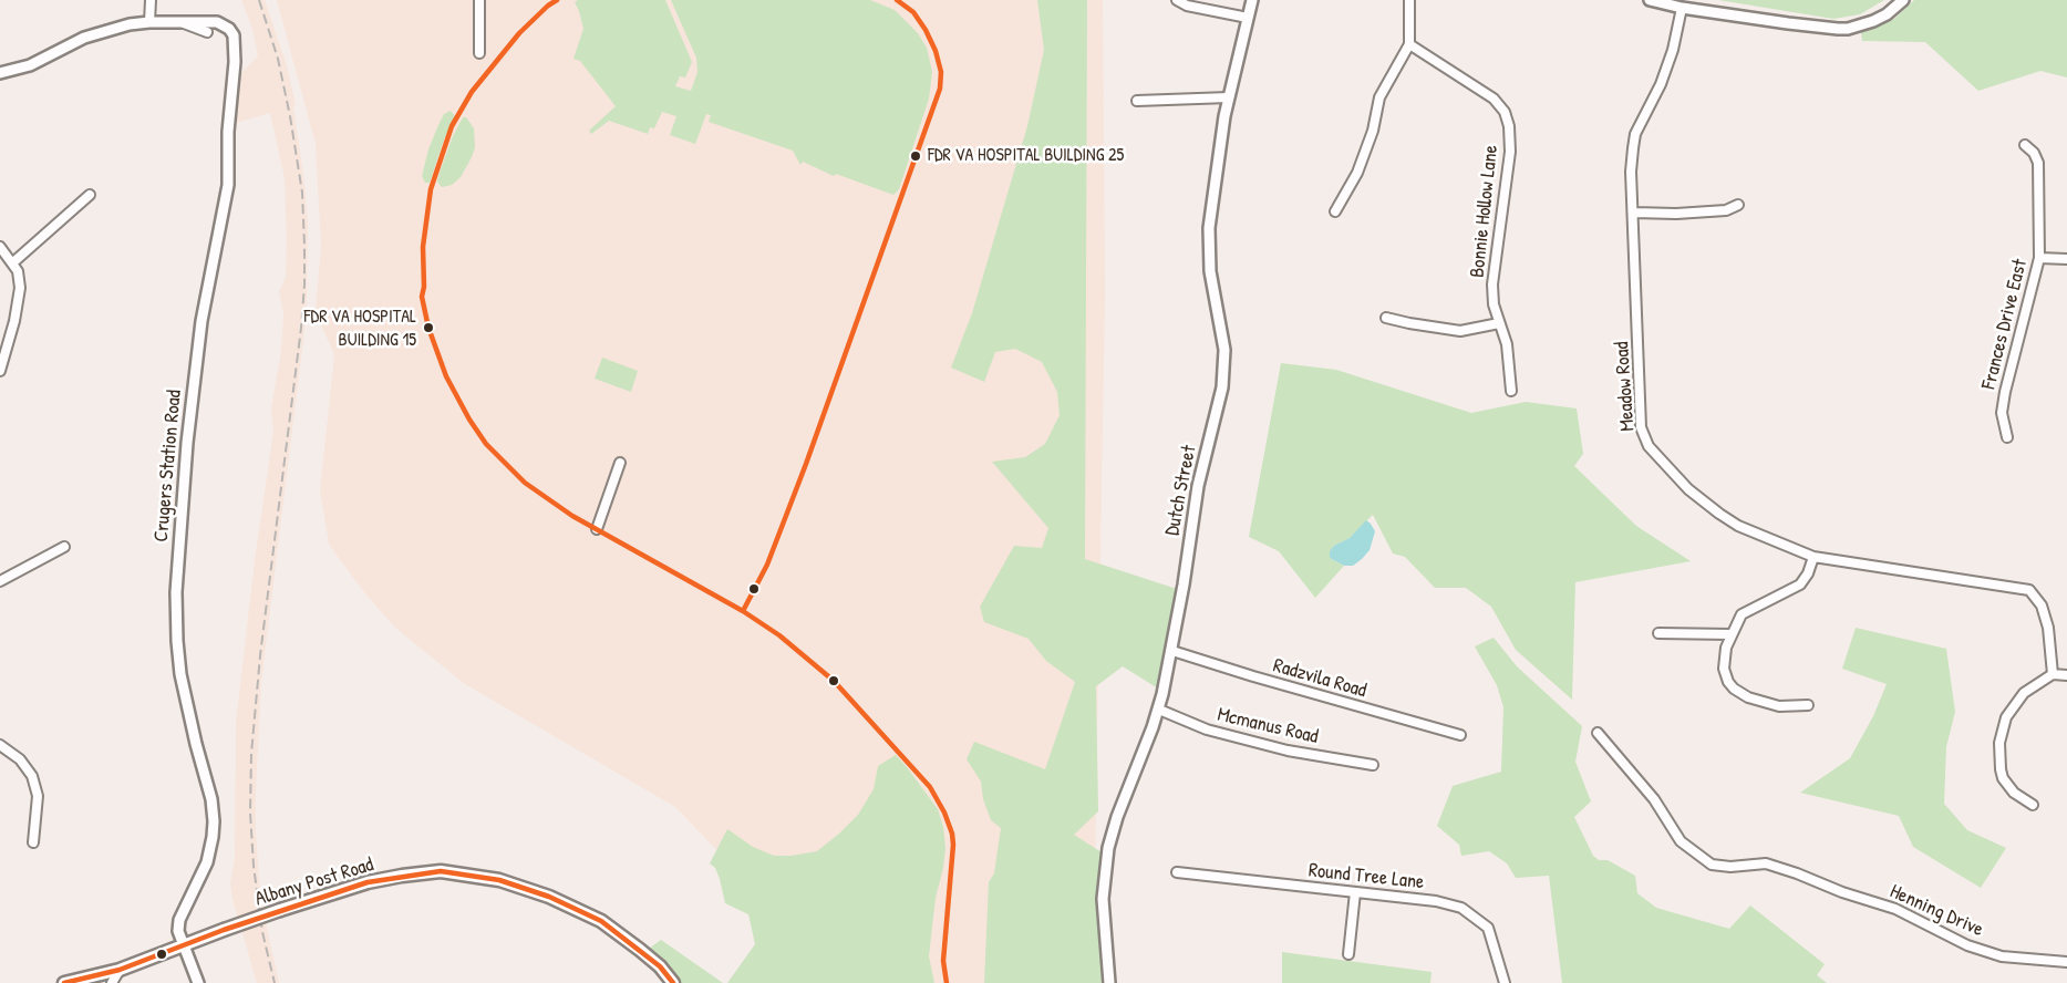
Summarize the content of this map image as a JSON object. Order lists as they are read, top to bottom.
{
  "streets": {
    "main road": ["Albany Post Road"],
    "street": [
      "Bonnie Hollow Lane",
      "Frances Drive East",
      "Meadow Road",
      "Crugers Station Road",
      "Dutch Street",
      "Radzvila Road",
      "Mcmanus Road",
      "Round Tree Lane",
      "Henning Drive"
    ]
  },
  "crossings": [
    ["Crugers Station Road", "Albany Post Road"],
    ["Dutch Street", "Radzvila Road"],
    ["Dutch Street", "Mcmanus Road"]
  ],
  "places": ["FDR VA HOSPITAL BUILDING 25", "FDR VA HOSPITAL BUILDING 15"]
}
